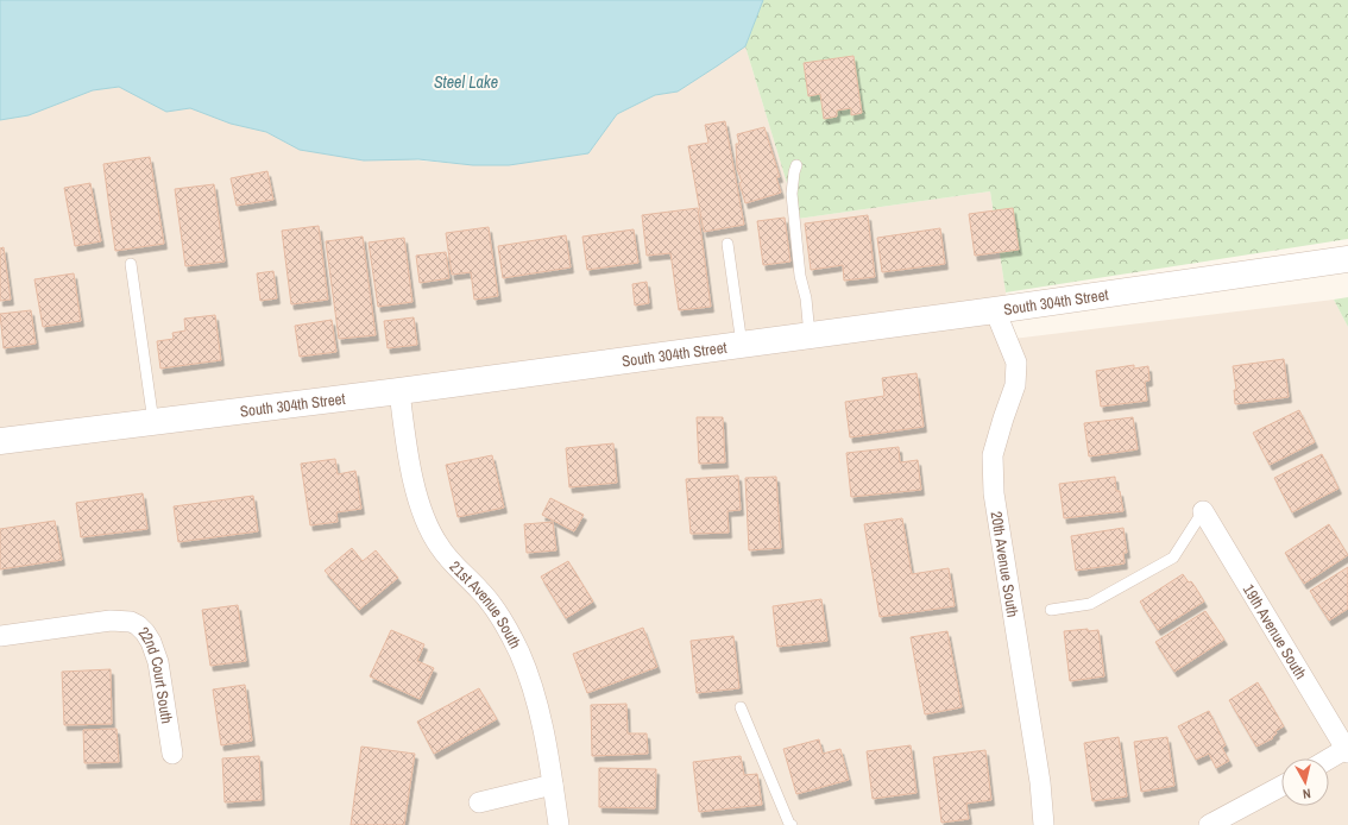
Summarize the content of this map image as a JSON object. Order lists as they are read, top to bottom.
{
  "streets": {
    "street": [
      "South 304th Street",
      "20th Avenue South",
      "21st Avenue South",
      "19th Avenue South",
      "22nd Court South"
    ]
  },
  "crossings": [
    ["South 304th Street", "20th Avenue South"],
    ["South 304th Street", "21st Avenue South"]
  ],
  "water": ["Steel Lake"],
  "north": "bottom"
}
